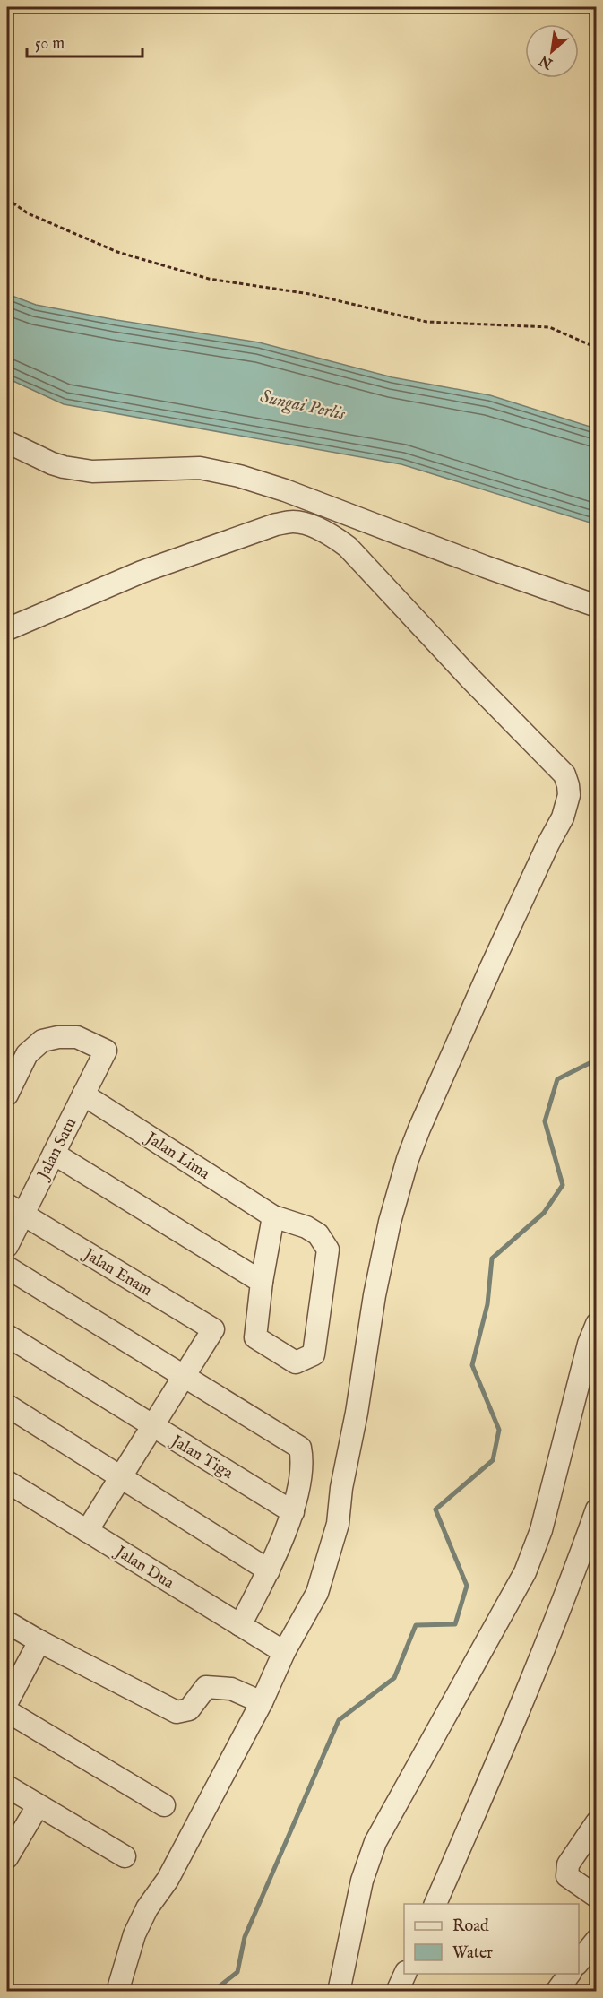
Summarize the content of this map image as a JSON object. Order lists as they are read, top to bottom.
{
  "streets": {
    "street": [
      "Jalan Satu",
      "Jalan Lima",
      "Jalan Enam",
      "Jalan Tiga",
      "Jalan Dua"
    ]
  },
  "crossings": [
    ["Jalan Satu", "Jalan Lima"],
    ["Jalan Satu", "Jalan Enam"]
  ],
  "water": ["Sungai Perlis"],
  "legend": ["Road", "Water"],
  "scale_bar": "50 m",
  "north": "bottom left"
}
